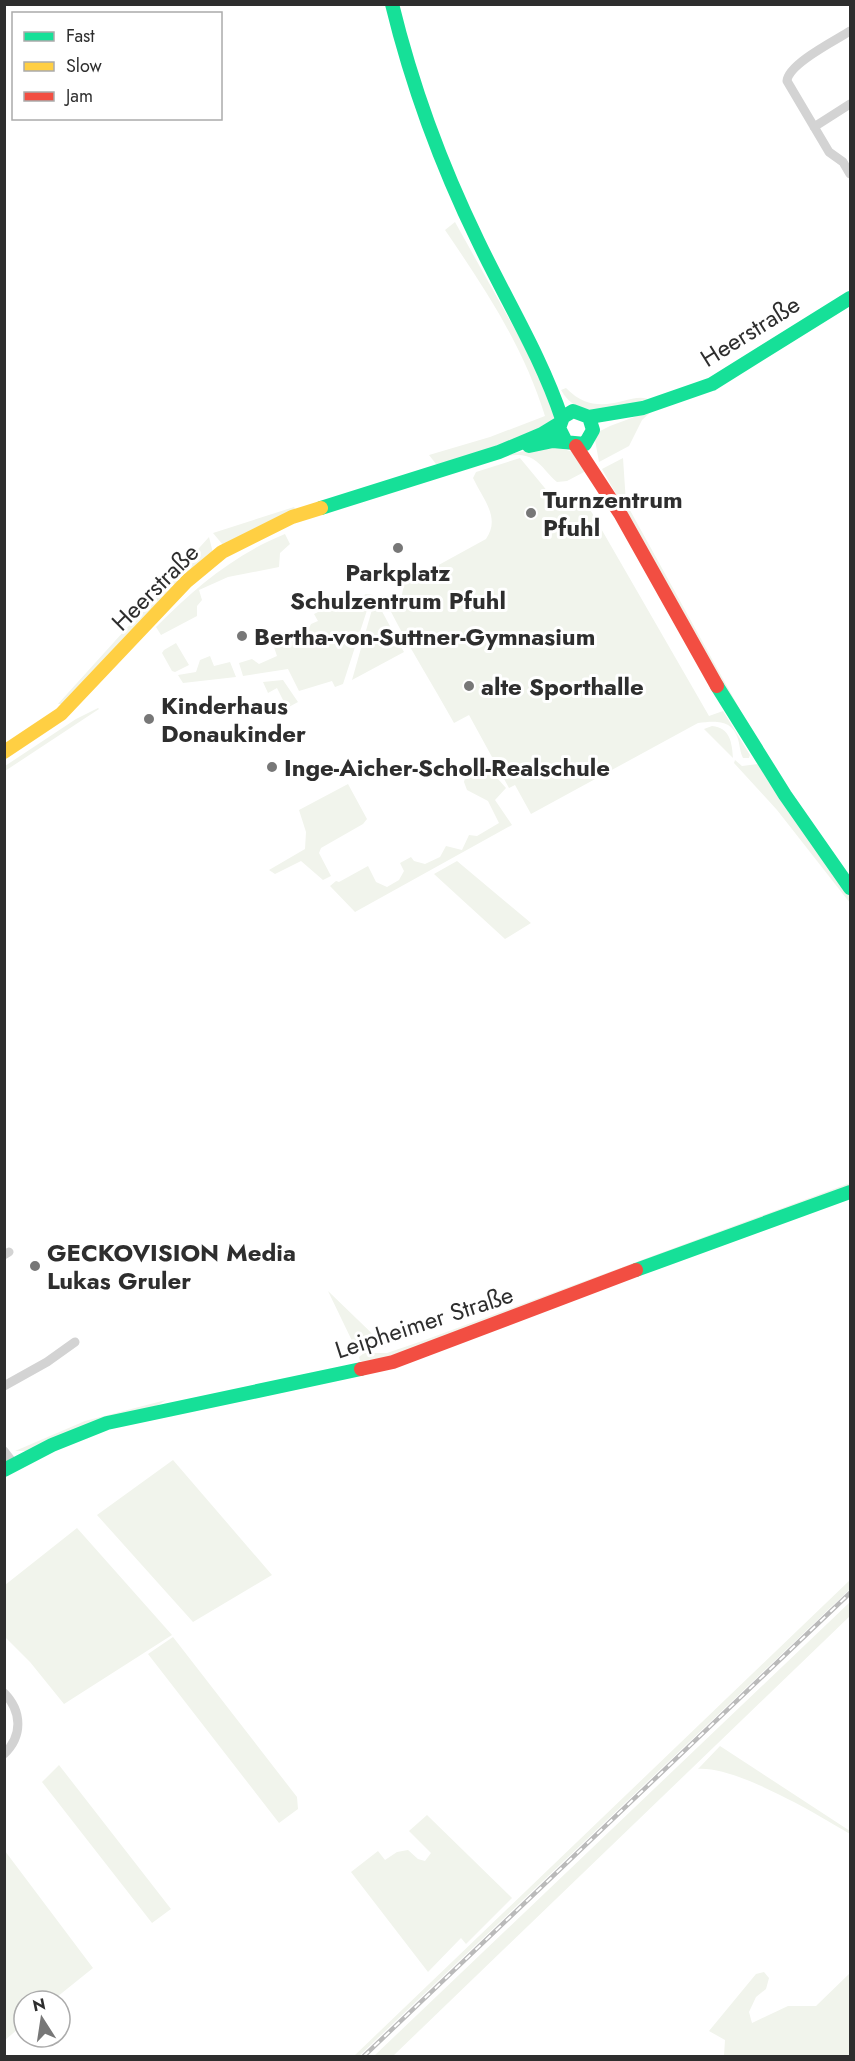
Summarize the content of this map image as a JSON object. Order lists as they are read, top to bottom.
{
  "streets": {
    "street": ["Heerstraße", "Leipheimer Straße"]
  },
  "places": [
    "Turnzentrum Pfuhl",
    "Parkplatz Schulzentrum Pfuhl",
    "Bertha-von-Suttner-Gymnasium",
    "alte Sporthalle",
    "Kinderhaus Donaukinder",
    "Inge-Aicher-Scholl-Realschule",
    "GECKOVISION Media Lukas Gruler"
  ],
  "legend": ["Fast", "Slow", "Jam"],
  "north": "top"
}
